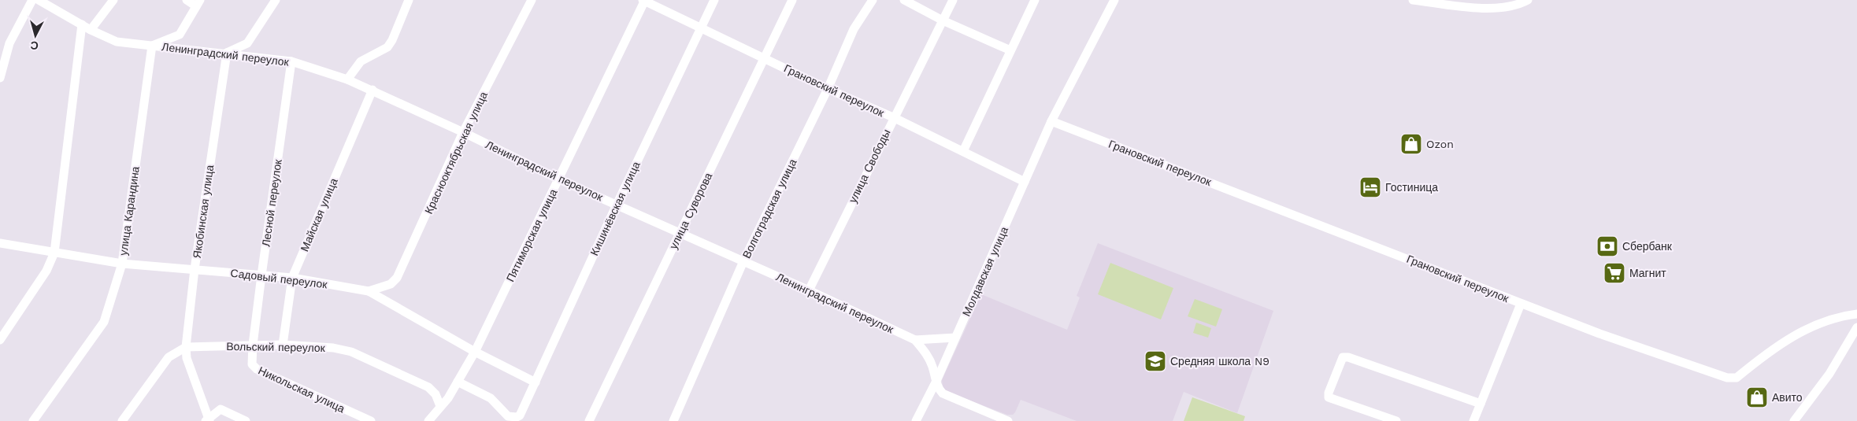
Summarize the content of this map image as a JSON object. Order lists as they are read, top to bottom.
{
  "streets": {
    "street": [
      "Ленинградский переулок",
      "Грановский переулок",
      "Краснооктябрьская улица",
      "улица Свободы",
      "Лесной переулок",
      "Кишинёвская улица",
      "Волгоградская улица",
      "улица Карандина",
      "улица Суворова",
      "Якобинская улица",
      "Майская улица",
      "Пятиморская улица",
      "Молдавская улица",
      "Садовый переулок",
      "Вольский переулок",
      "Никольская улица"
    ]
  },
  "crossings": [
    ["Ленинградский переулок", "Краснооктябрьская улица"],
    ["Ленинградский переулок", "улица Свободы"],
    ["Ленинградский переулок", "Лесной переулок"],
    ["Ленинградский переулок", "Кишинёвская улица"],
    ["Ленинградский переулок", "Волгоградская улица"],
    ["Ленинградский переулок", "улица Карандина"],
    ["Ленинградский переулок", "улица Суворова"],
    ["Ленинградский переулок", "Якобинская улица"],
    ["Ленинградский переулок", "Майская улица"],
    ["Ленинградский переулок", "Пятиморская улица"],
    ["Ленинградский переулок", "Молдавская улица"],
    ["Грановский переулок", "улица Свободы"],
    ["Грановский переулок", "Кишинёвская улица"],
    ["Грановский переулок", "Волгоградская улица"],
    ["Грановский переулок", "улица Суворова"],
    ["Грановский переулок", "Пятиморская улица"],
    ["Грановский переулок", "Молдавская улица"],
    ["Краснооктябрьская улица", "Садовый переулок"],
    ["Лесной переулок", "Садовый переулок"],
    ["Лесной переулок", "Вольский переулок"],
    ["Лесной переулок", "Никольская улица"],
    ["Кишинёвская улица", "Пятиморская улица"],
    ["Кишинёвская улица", "Садовый переулок"],
    ["улица Карандина", "Садовый переулок"],
    ["Якобинская улица", "Садовый переулок"],
    ["Якобинская улица", "Вольский переулок"],
    ["Майская улица", "Садовый переулок"],
    ["Майская улица", "Вольский переулок"],
    ["Пятиморская улица", "Садовый переулок"],
    ["Пятиморская улица", "Вольский переулок"],
    ["Вольский переулок", "Никольская улица"]
  ],
  "places": {
    "shop": ["Ozon", "Авито"],
    "hotel": ["Гостиница"],
    "bank": ["Сбербанк"],
    "supermarket": ["Магнит"],
    "school or university": ["Средняя школа N9"]
  },
  "north": "bottom"
}
